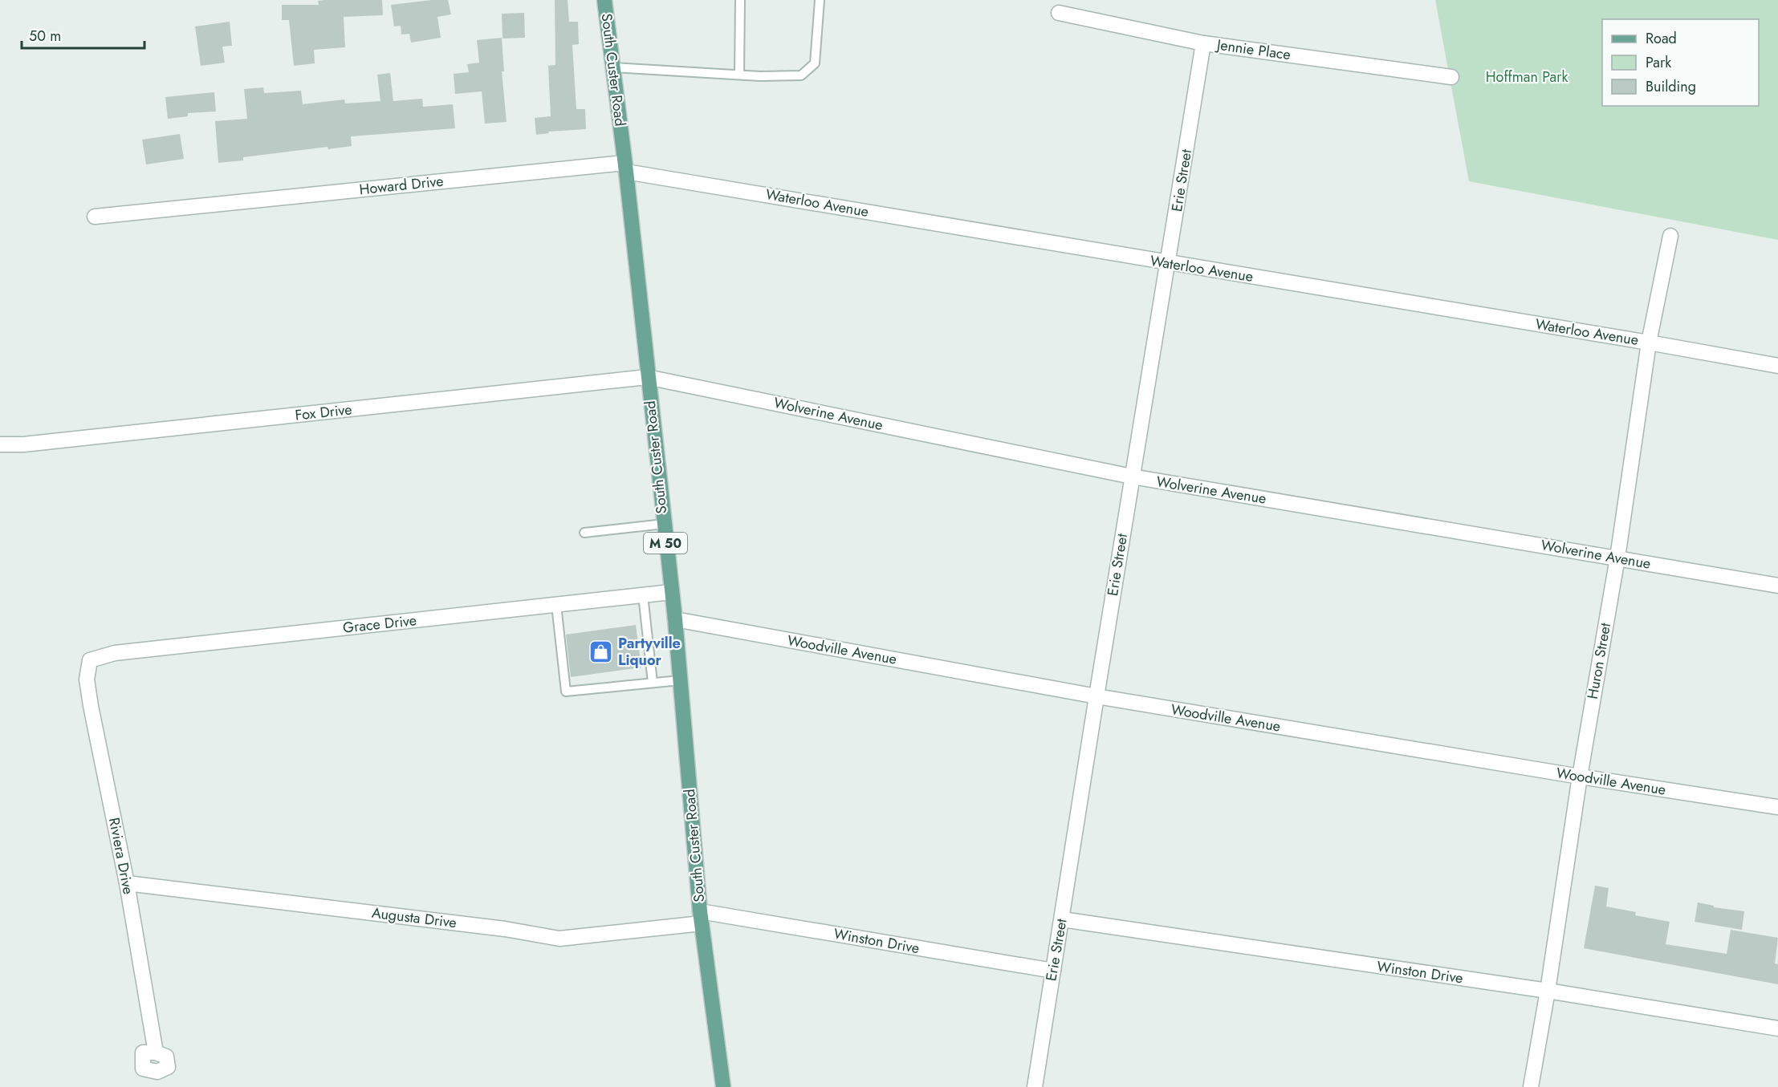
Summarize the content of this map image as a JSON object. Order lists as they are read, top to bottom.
{
  "streets": {
    "main road": ["South Custer Road", "M 50"],
    "street": [
      "Jennie Place",
      "Erie Street",
      "Howard Drive",
      "Waterloo Avenue",
      "Fox Drive",
      "Wolverine Avenue",
      "Grace Drive",
      "Woodville Avenue",
      "Huron Street",
      "Riviera Drive",
      "Augusta Drive",
      "Winston Drive"
    ]
  },
  "crossings": [
    ["Jennie Place", "Erie Street"],
    ["South Custer Road", "Howard Drive"],
    ["South Custer Road", "Waterloo Avenue"],
    ["South Custer Road", "Fox Drive"],
    ["South Custer Road", "Wolverine Avenue"],
    ["South Custer Road", "Grace Drive"],
    ["South Custer Road", "Woodville Avenue"],
    ["South Custer Road", "Augusta Drive"],
    ["South Custer Road", "Winston Drive"],
    ["Erie Street", "Waterloo Avenue"],
    ["Erie Street", "Wolverine Avenue"],
    ["Erie Street", "Woodville Avenue"],
    ["Erie Street", "Winston Drive"],
    ["Howard Drive", "Waterloo Avenue"],
    ["Waterloo Avenue", "Huron Street"],
    ["Fox Drive", "Wolverine Avenue"],
    ["Wolverine Avenue", "Huron Street"],
    ["Grace Drive", "Riviera Drive"],
    ["Woodville Avenue", "Huron Street"],
    ["Huron Street", "Winston Drive"],
    ["Riviera Drive", "Augusta Drive"],
    ["Augusta Drive", "Winston Drive"]
  ],
  "parks": ["Hoffman Park"],
  "places": {
    "shop": ["Partyville Liquor"]
  },
  "legend": ["Road", "Park", "Building"],
  "scale_bar": "50 m"
}
